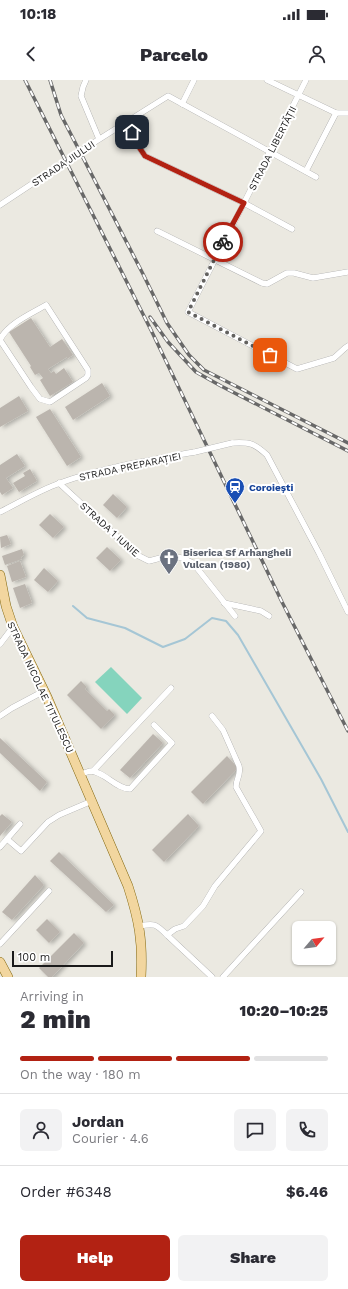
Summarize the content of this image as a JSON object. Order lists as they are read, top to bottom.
{
  "streets": {
    "main road": ["STRADA NICOLAE TITULESCU"],
    "street": [
      "STRADA LIBERTĂȚII",
      "STRADA JIULUI",
      "STRADA PREPARAȚIEI",
      "STRADA 1 IUNIE"
    ]
  },
  "crossings": [
    ["STRADA PREPARAȚIEI", "STRADA 1 IUNIE"]
  ],
  "places": {
    "station": ["Coroiești"],
    "church": ["Biserica Sf Arhangheli Vulcan (1980)"]
  },
  "scale_bar": "100 m",
  "north": "top right",
  "page": {
    "status": "10:18",
    "header": "Parcelo",
    "scale": "100 m",
    "heading": ["2 min", "Arriving in", "10:20–10:25"],
    "panel": [
      "Jordan",
      "Courier · 4.6",
      "Order #6348",
      "$6.46"
    ],
    "bar": "On the way · 180 m",
    "buttons": ["Help", "Share"]
  }
}
